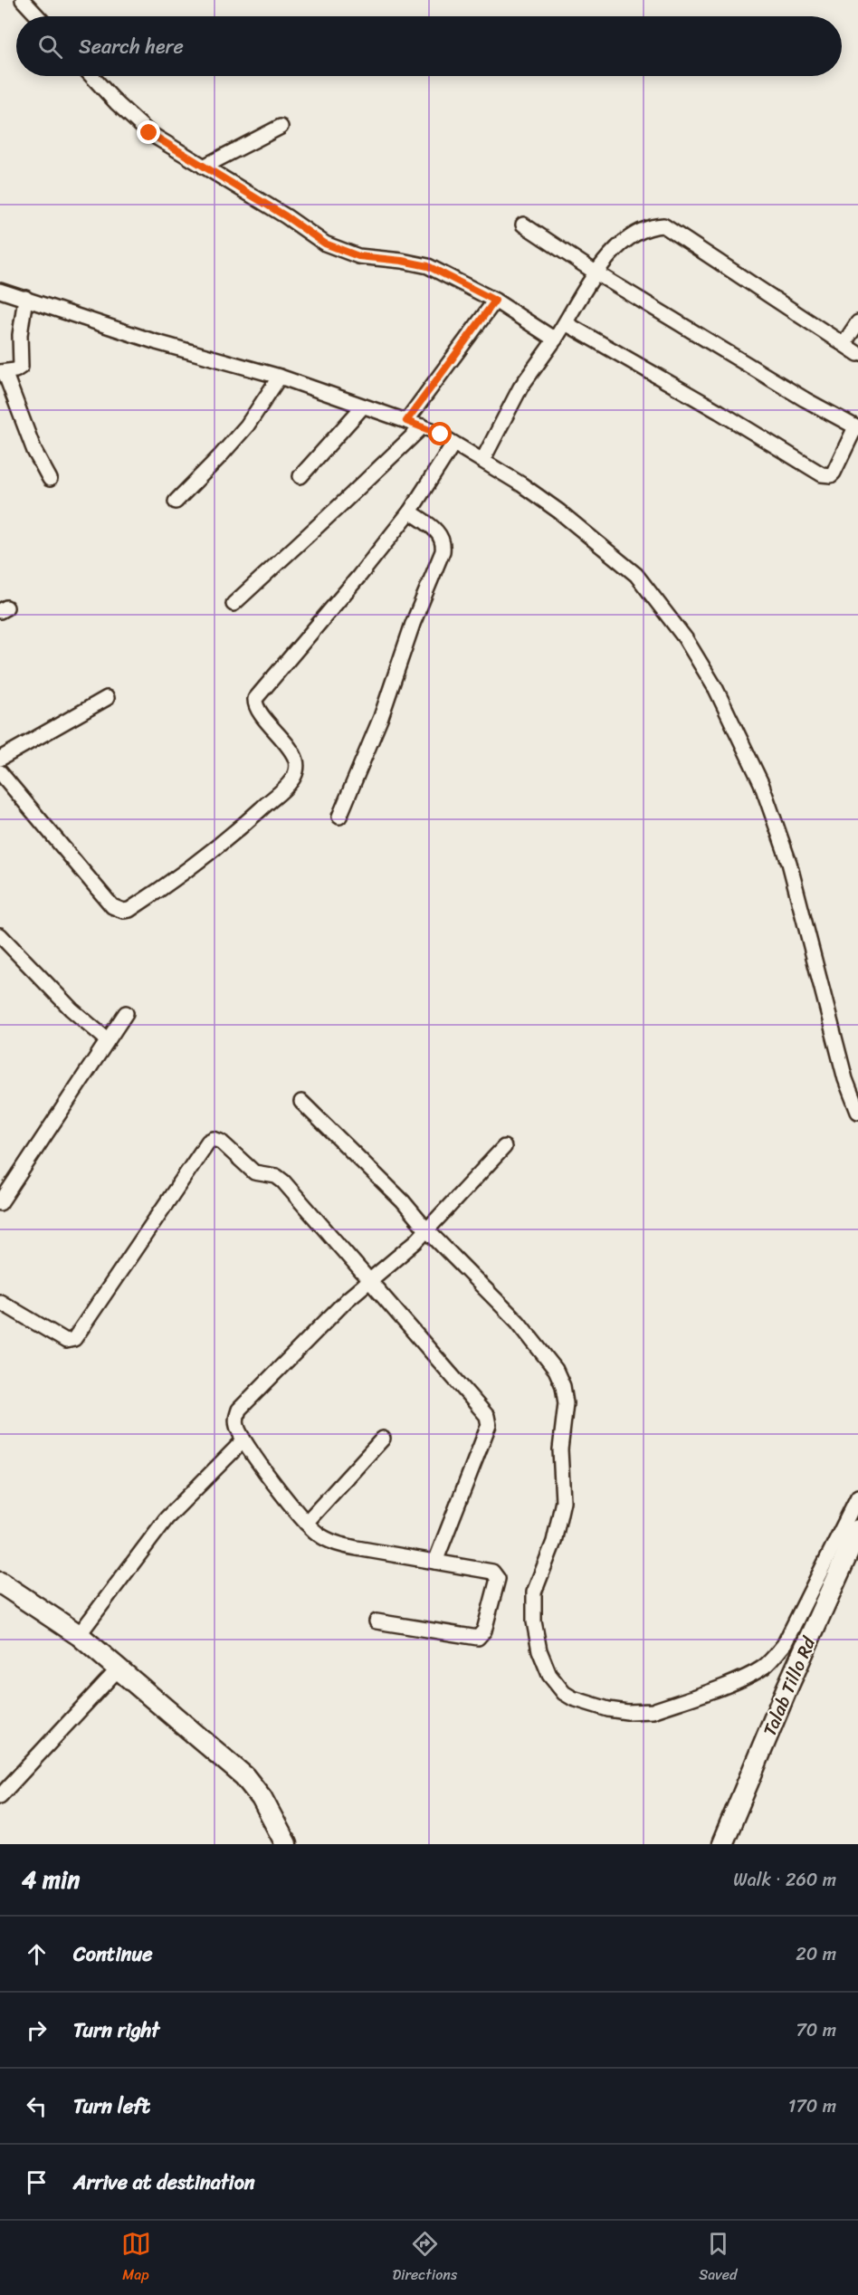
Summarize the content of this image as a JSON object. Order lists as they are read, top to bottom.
{
  "streets": {
    "street": ["Talab Tillo Rd"]
  },
  "page": {
    "search": "Search here",
    "heading": ["4 min", "Walk · 260 m"],
    "list": [
      ["Continue", "20 m"],
      ["Turn right", "70 m"],
      ["Turn left", "170 m"],
      "Arrive at destination"
    ],
    "nav": ["Map", "Directions", "Saved"]
  }
}
